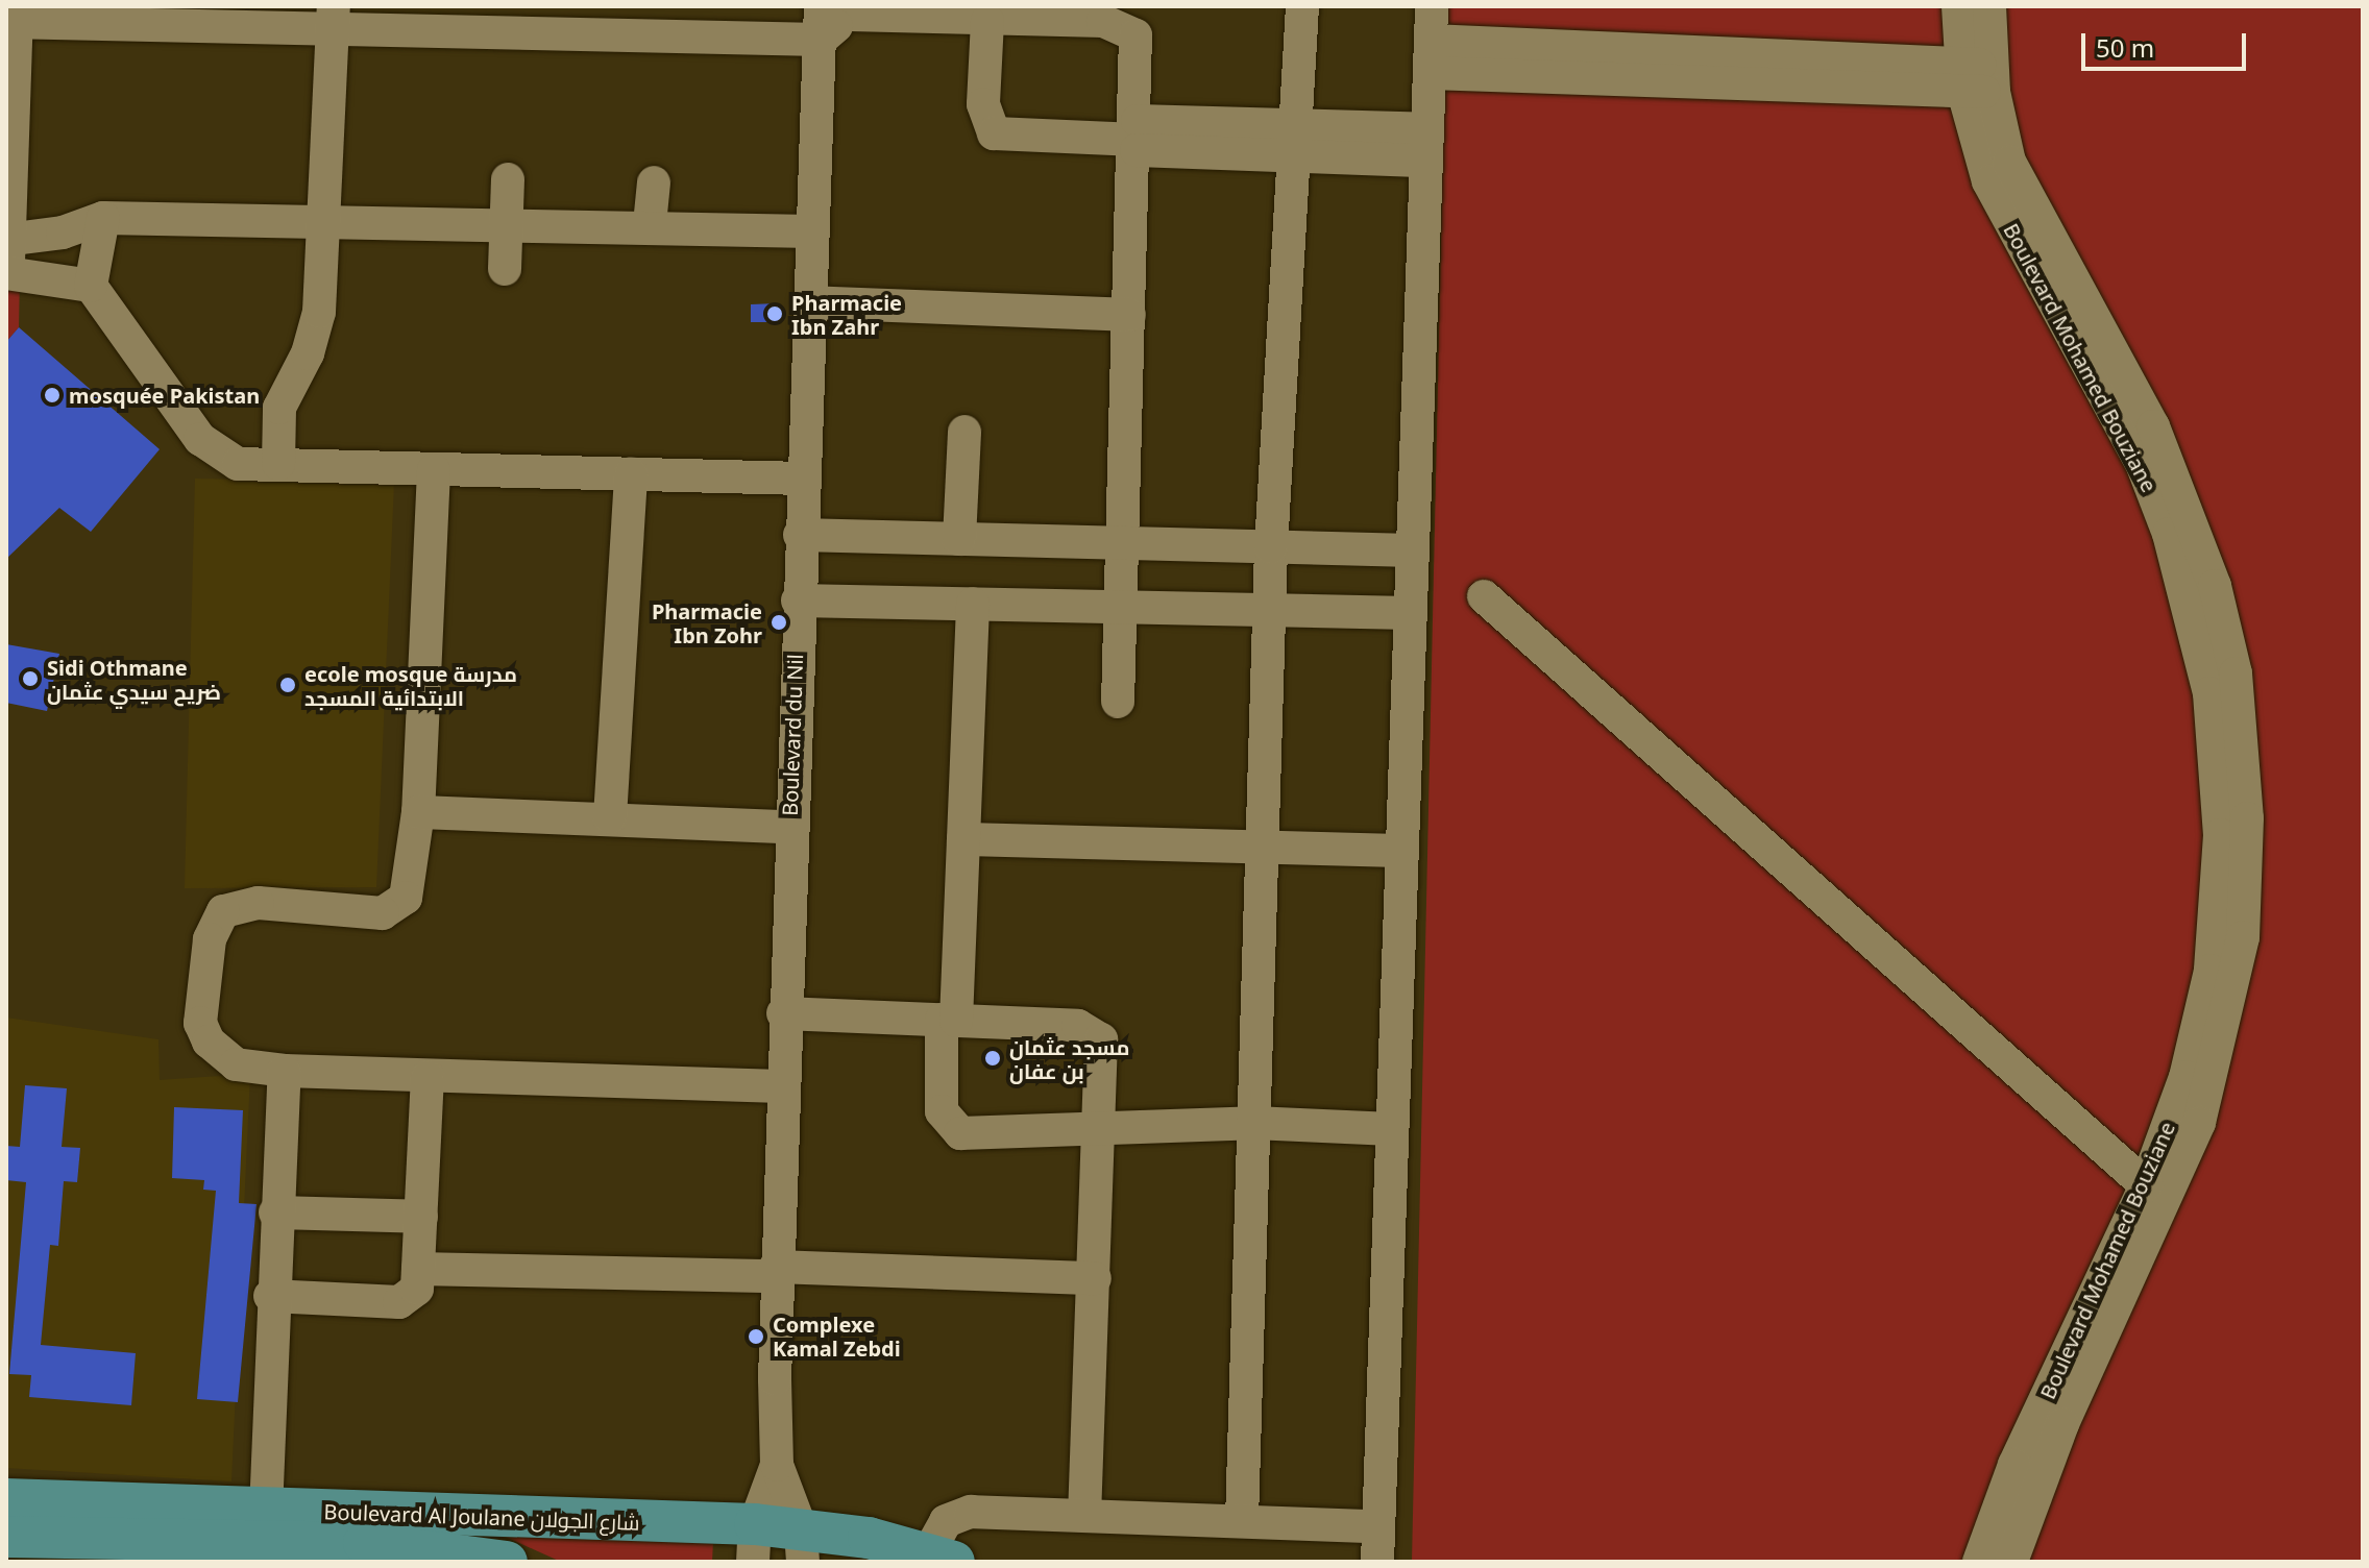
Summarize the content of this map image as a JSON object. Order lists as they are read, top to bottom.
{
  "streets": {
    "main road": ["Boulevard Al Joulane شارع الجولان"],
    "street": ["Boulevard Mohamed Bouziane", "Boulevard du Nil"]
  },
  "crossings": [
    ["Boulevard du Nil", "Boulevard Al Joulane شارع الجولان"]
  ],
  "places": [
    "Pharmacie Ibn Zahr",
    "mosquée Pakistan",
    "Pharmacie Ibn Zohr",
    "Sidi Othmane ضريح سيدي عثمان",
    "ecole mosque مدرسة الابتدائية المسجد",
    "مسجد عثمان بن عفان",
    "Complexe Kamal Zebdi"
  ],
  "scale_bar": "50 m"
}
